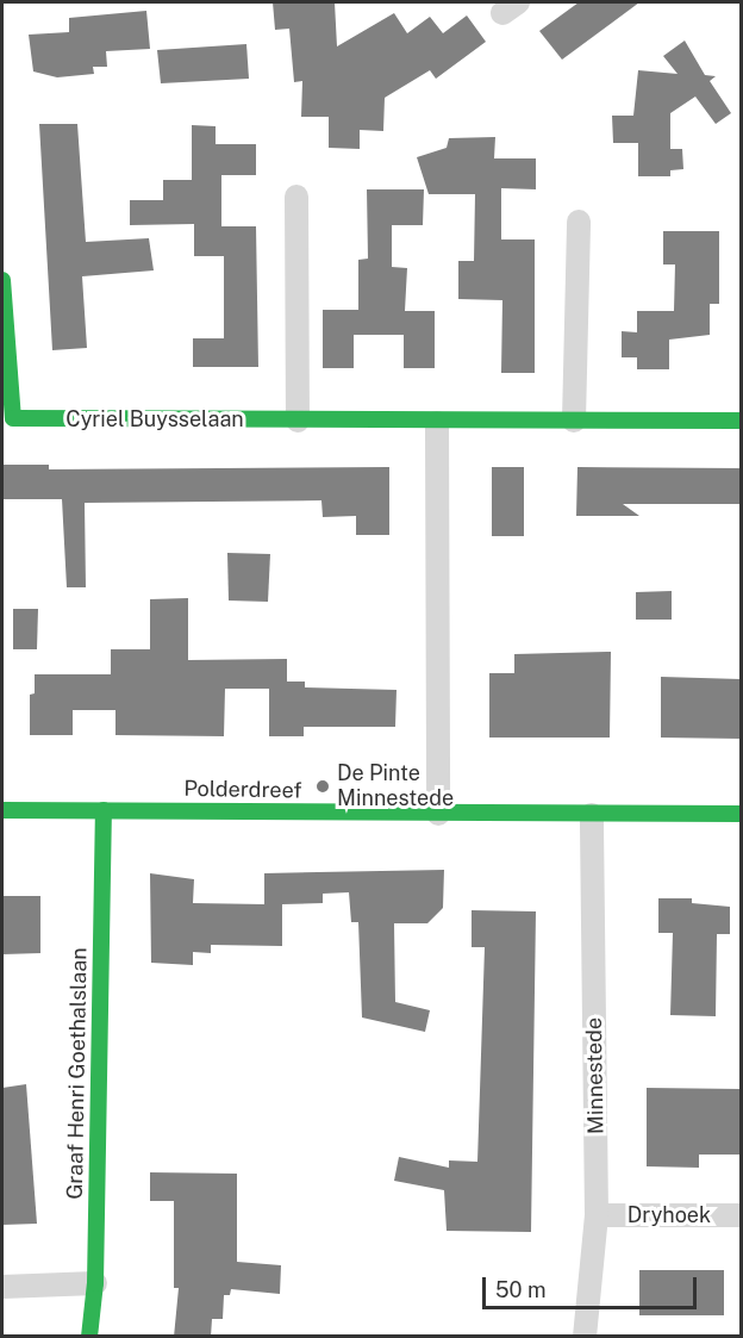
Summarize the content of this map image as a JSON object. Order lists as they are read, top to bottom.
{
  "streets": {
    "street": [
      "Cyriel Buysselaan",
      "Polderdreef",
      "Graaf Henri Goethalslaan",
      "Minnestede",
      "Dryhoek"
    ]
  },
  "crossings": [
    ["Polderdreef", "Graaf Henri Goethalslaan"],
    ["Polderdreef", "Minnestede"],
    ["Minnestede", "Dryhoek"]
  ],
  "places": ["De Pinte Minnestede"],
  "scale_bar": "50 m"
}
